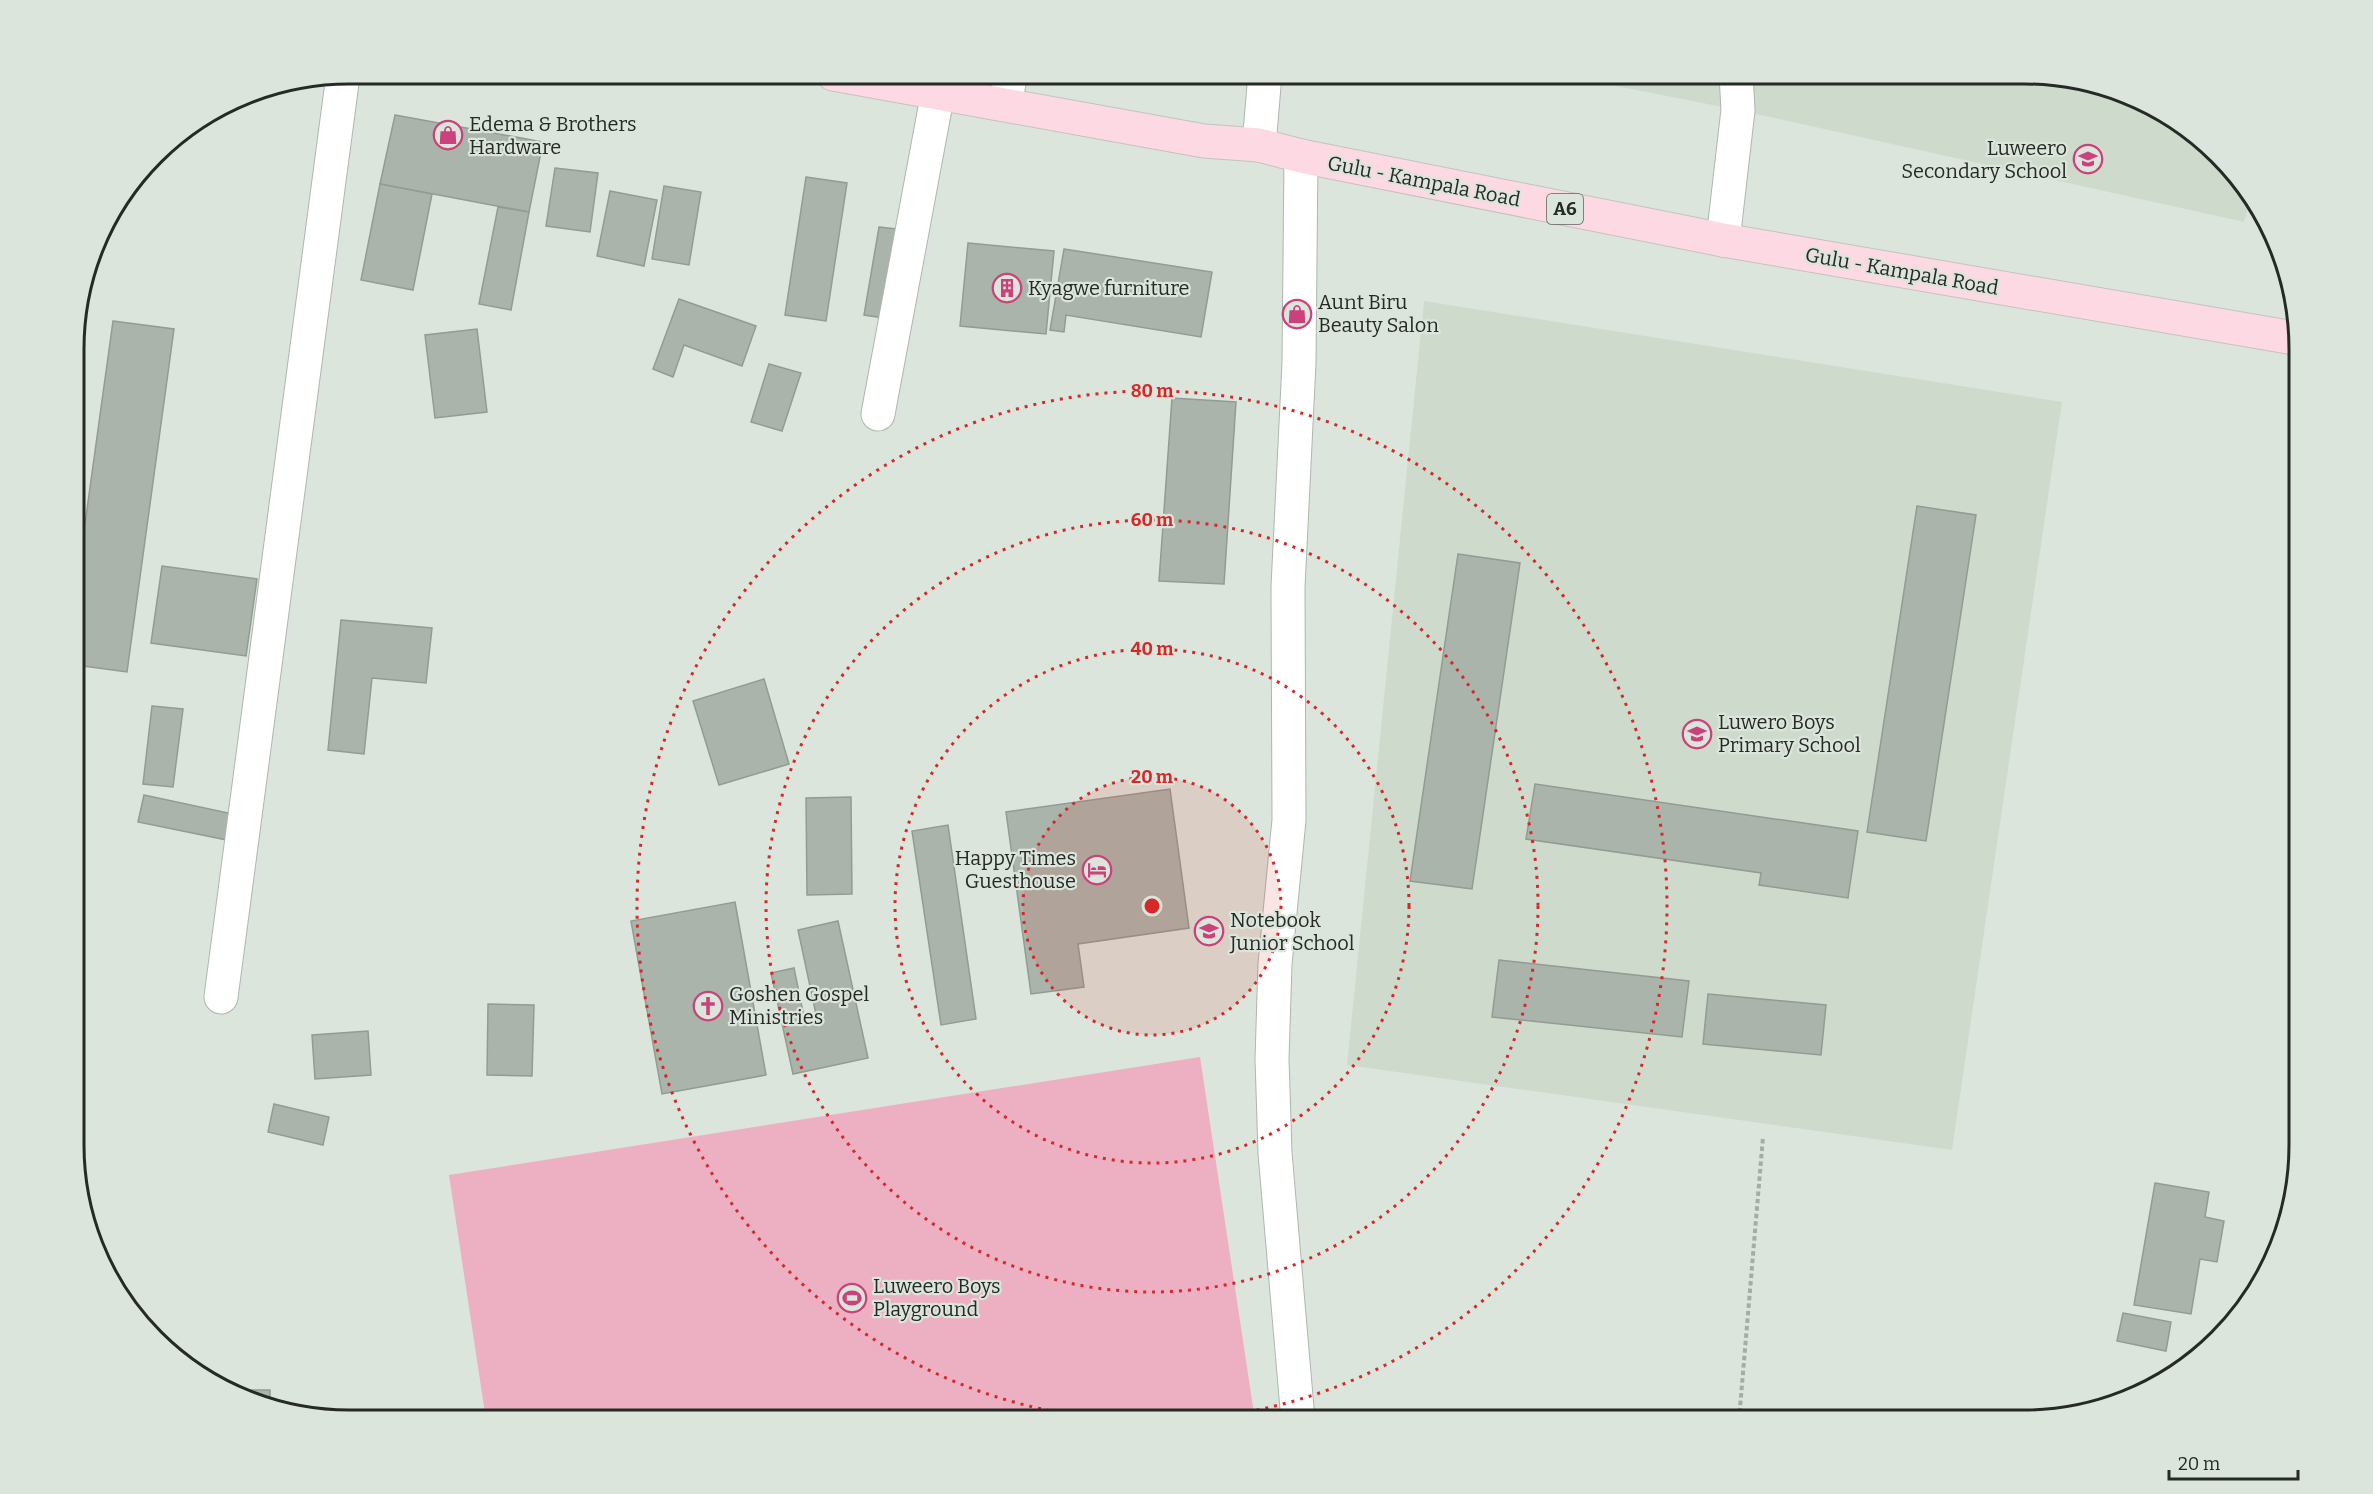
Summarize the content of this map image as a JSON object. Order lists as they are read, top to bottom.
{
  "streets": {
    "main road": ["Gulu - Kampala Road", "A6"]
  },
  "places": {
    "shop": ["Edema & Brothers Hardware", "Aunt Biru Beauty Salon"],
    "school or university": ["Luweero Secondary School", "Luwero Boys Primary School", "Notebook Junior School"],
    "building": ["Kyagwe furniture"],
    "hotel": ["Happy Times Guesthouse"],
    "church": ["Goshen Gospel Ministries"],
    "sports": ["Luweero Boys Playground"]
  },
  "scale_bar": "20 m",
  "rings": [
    "80 m",
    "60 m",
    "40 m",
    "20 m"
  ]
}
